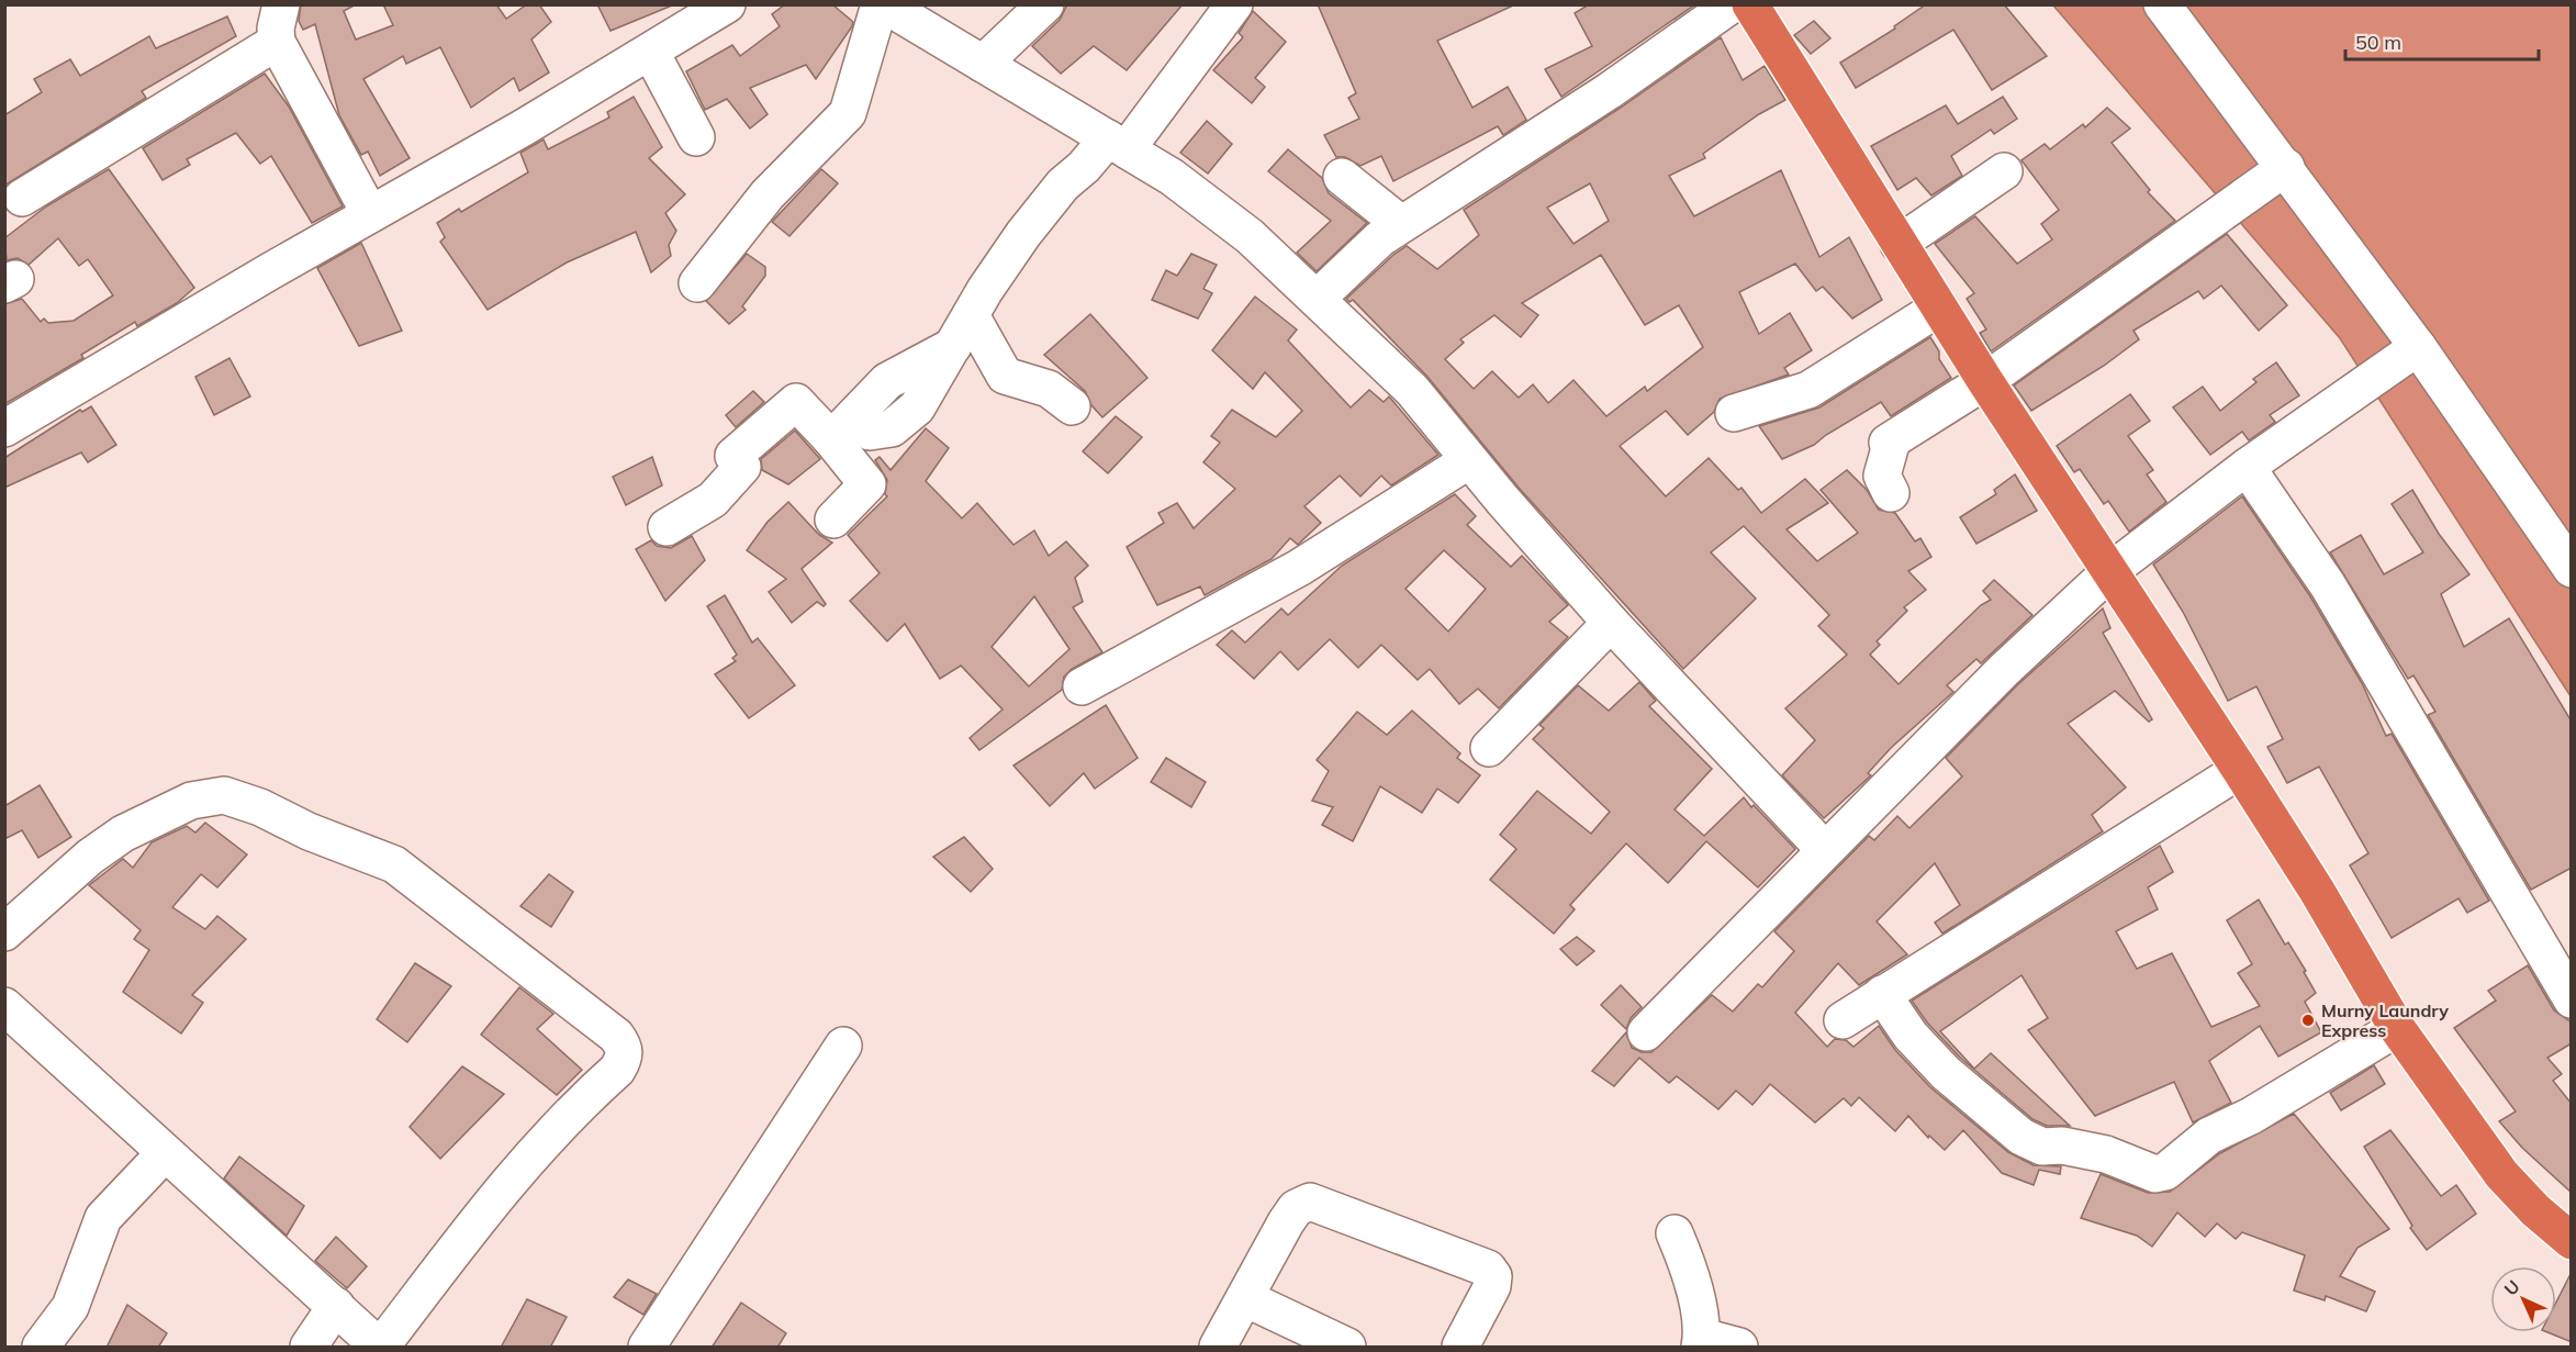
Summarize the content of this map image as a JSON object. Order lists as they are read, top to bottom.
{
  "places": ["Murny Laundry Express"],
  "scale_bar": "50 m",
  "north": "top left"
}
